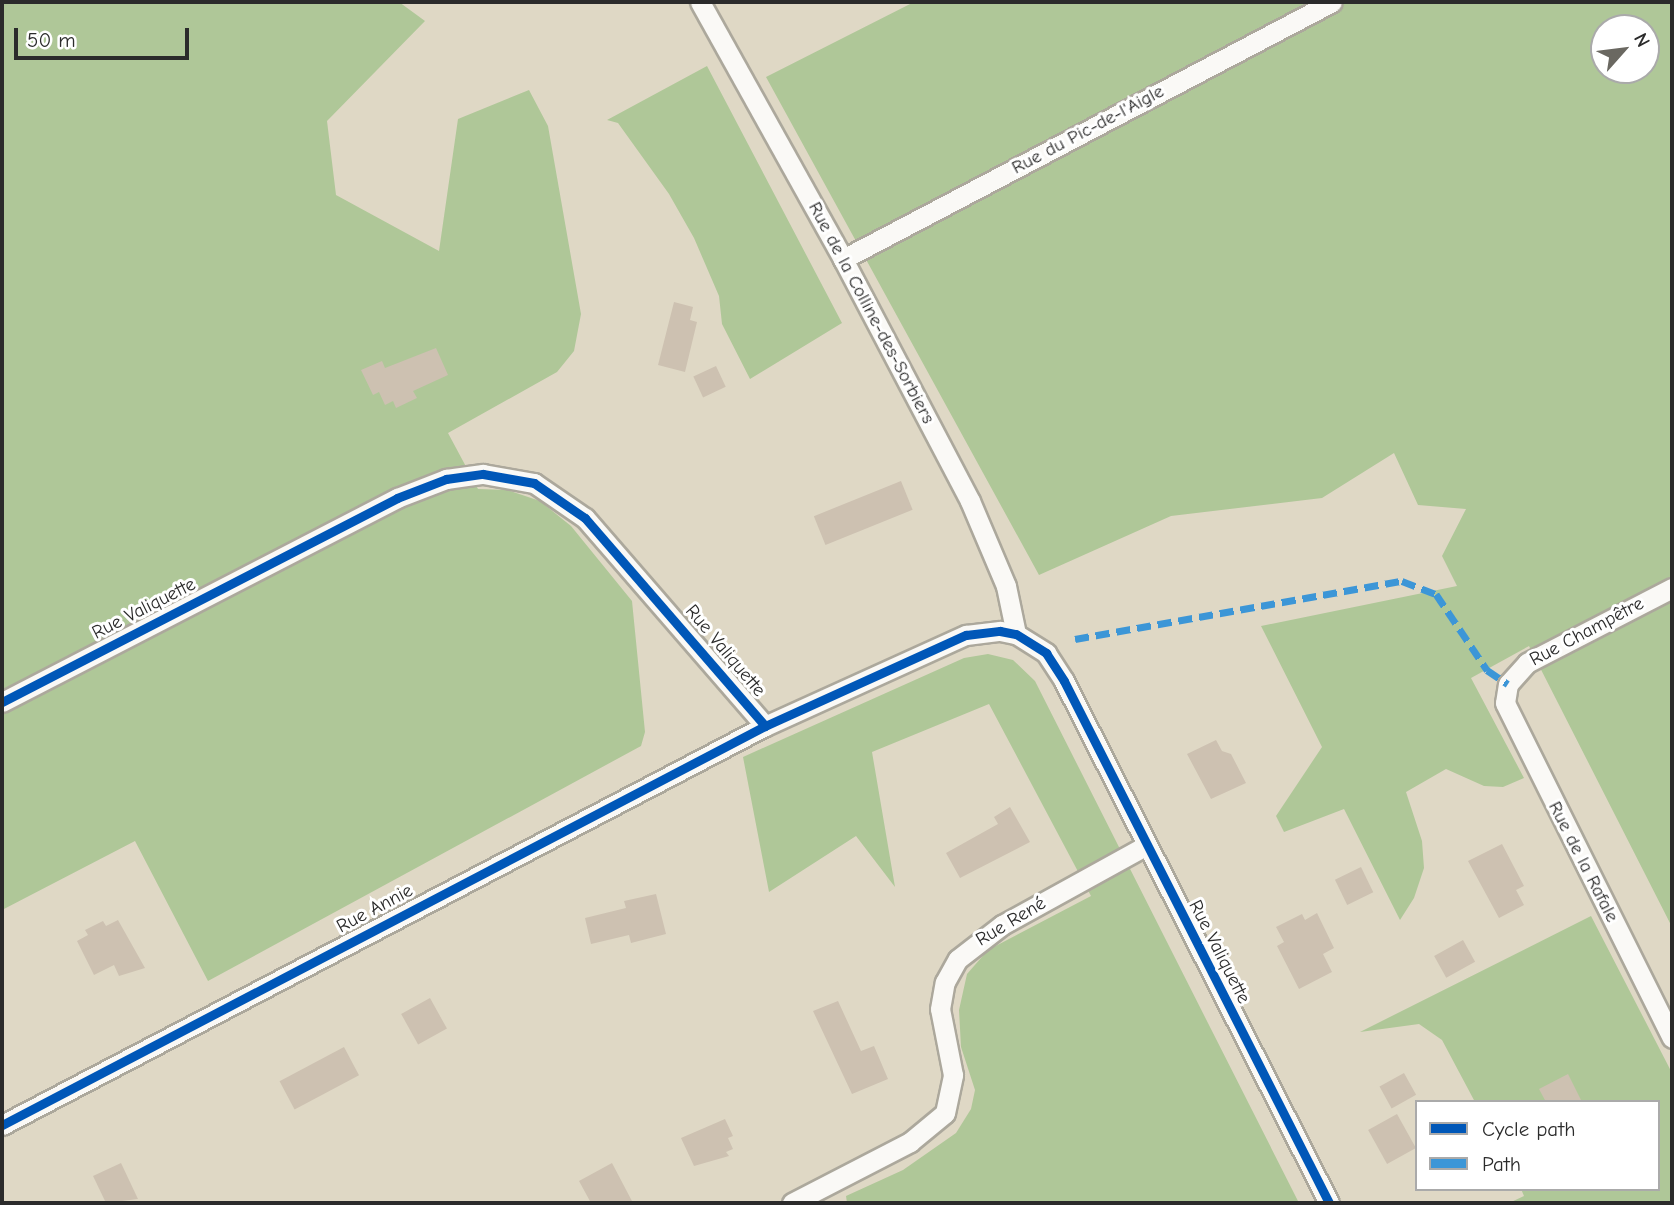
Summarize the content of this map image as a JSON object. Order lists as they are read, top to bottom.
{
  "streets": {
    "street": [
      "Rue du Pic-de-l'Aigle",
      "Rue de la Colline-des-Sorbiers",
      "Rue Valiquette",
      "Rue Champêtre",
      "Rue de la Rafale",
      "Rue Annie",
      "Rue René"
    ]
  },
  "crossings": [
    ["Rue du Pic-de-l'Aigle", "Rue de la Colline-des-Sorbiers"],
    ["Rue de la Colline-des-Sorbiers", "Rue Valiquette"],
    ["Rue Valiquette", "Rue Annie"],
    ["Rue Valiquette", "Rue René"],
    ["Rue Champêtre", "Rue de la Rafale"]
  ],
  "legend": ["Cycle path", "Path"],
  "scale_bar": "50 m",
  "north": "top right"
}
